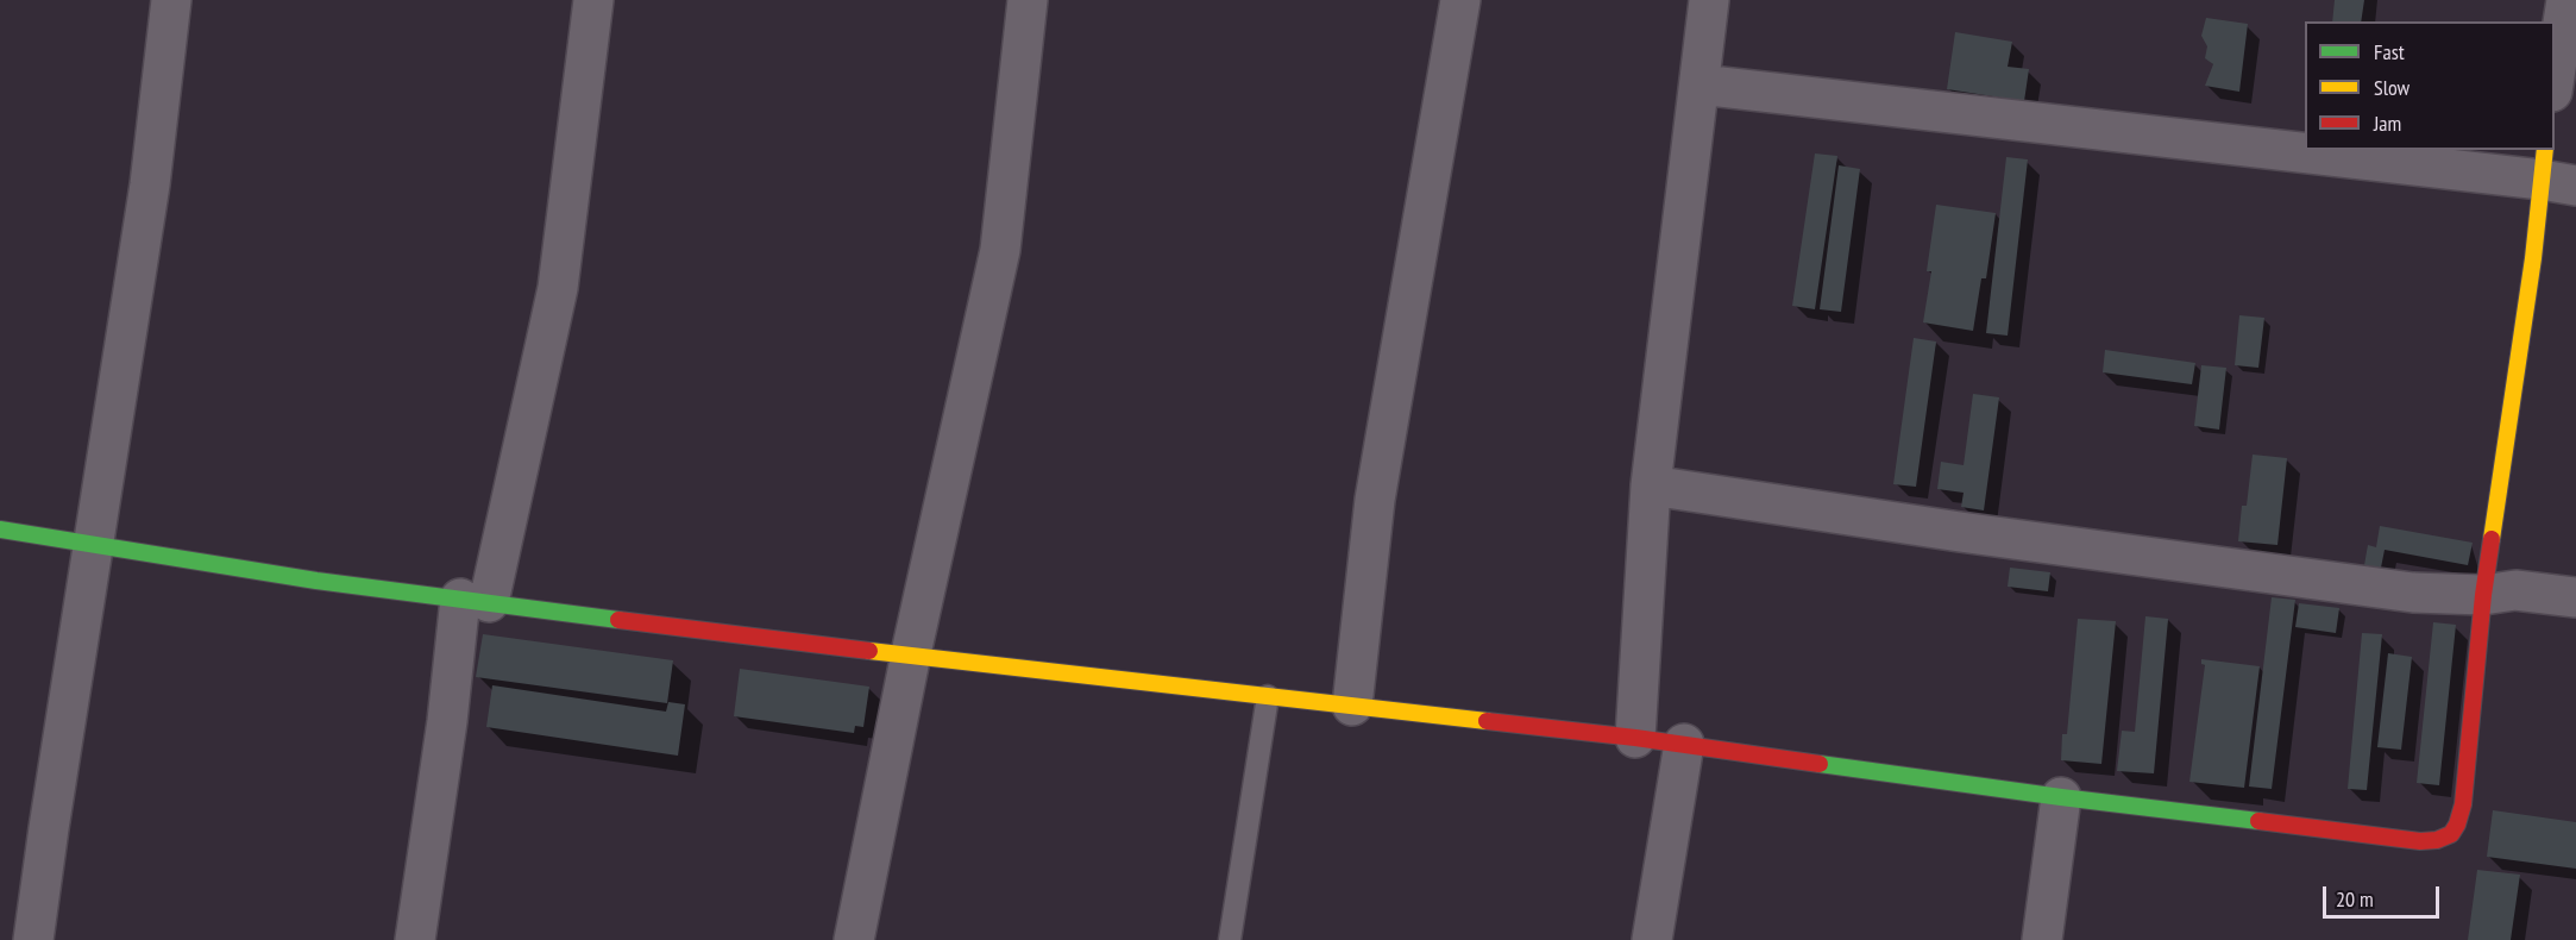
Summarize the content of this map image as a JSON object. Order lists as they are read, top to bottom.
{
  "legend": ["Fast", "Slow", "Jam"],
  "scale_bar": "20 m"
}
